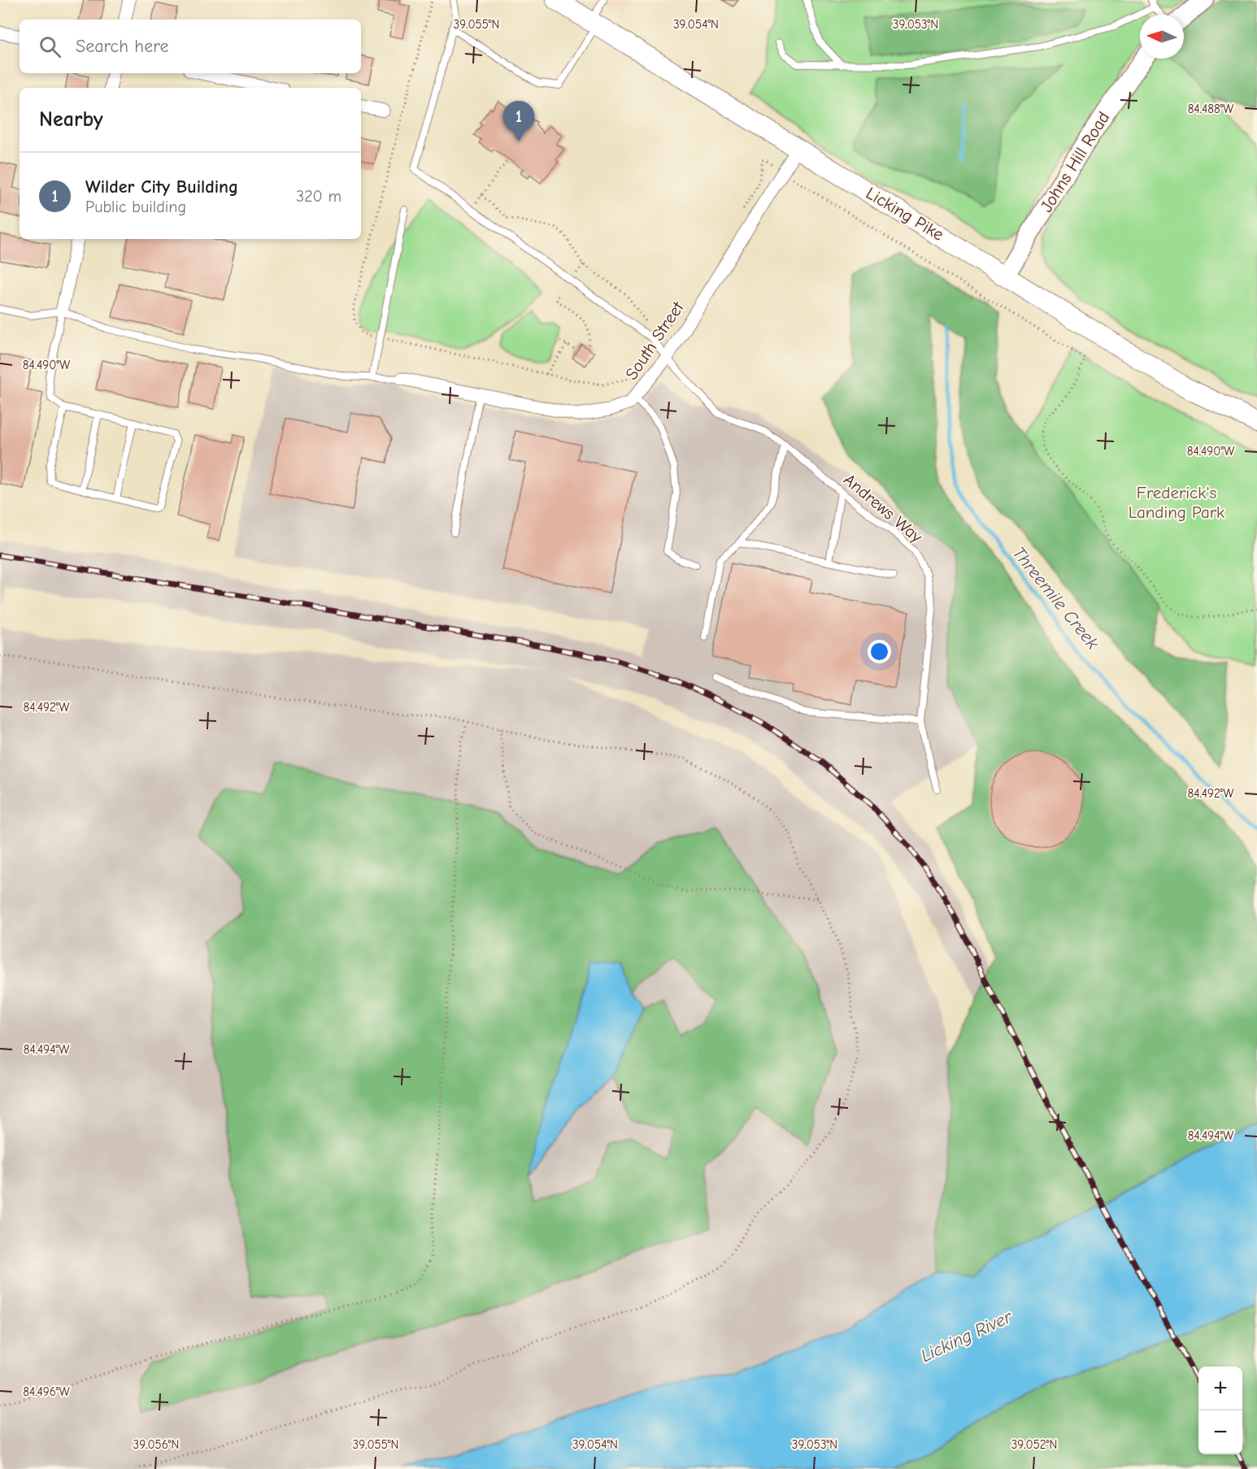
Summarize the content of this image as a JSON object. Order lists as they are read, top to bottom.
{
  "streets": {
    "main road": ["Johns Hill Road", "Licking Pike"],
    "street": ["South Street"],
    "lane": ["Andrews Way"]
  },
  "crossings": [
    ["Johns Hill Road", "Licking Pike"],
    ["Licking Pike", "South Street"],
    ["South Street", "Andrews Way"]
  ],
  "water": ["Threemile Creek", "Licking River"],
  "parks": ["Frederick's Landing Park"],
  "north": "left",
  "page": {
    "search": "Search here",
    "heading": "Nearby",
    "pins": "1",
    "list": [
      {
        "mark": "1",
        "name": "Wilder City Building",
        "note": "Public building",
        "value": "320 m"
      }
    ],
    "map_buttons": ["+", "−"]
  },
  "coordinates": [
    "39.055°N",
    "39.054°N",
    "39.053°N",
    "84.488°W",
    "84.490°W",
    "84.492°W",
    "84.494°W",
    "84.496°W",
    "39.056°N",
    "39.052°N"
  ]
}
